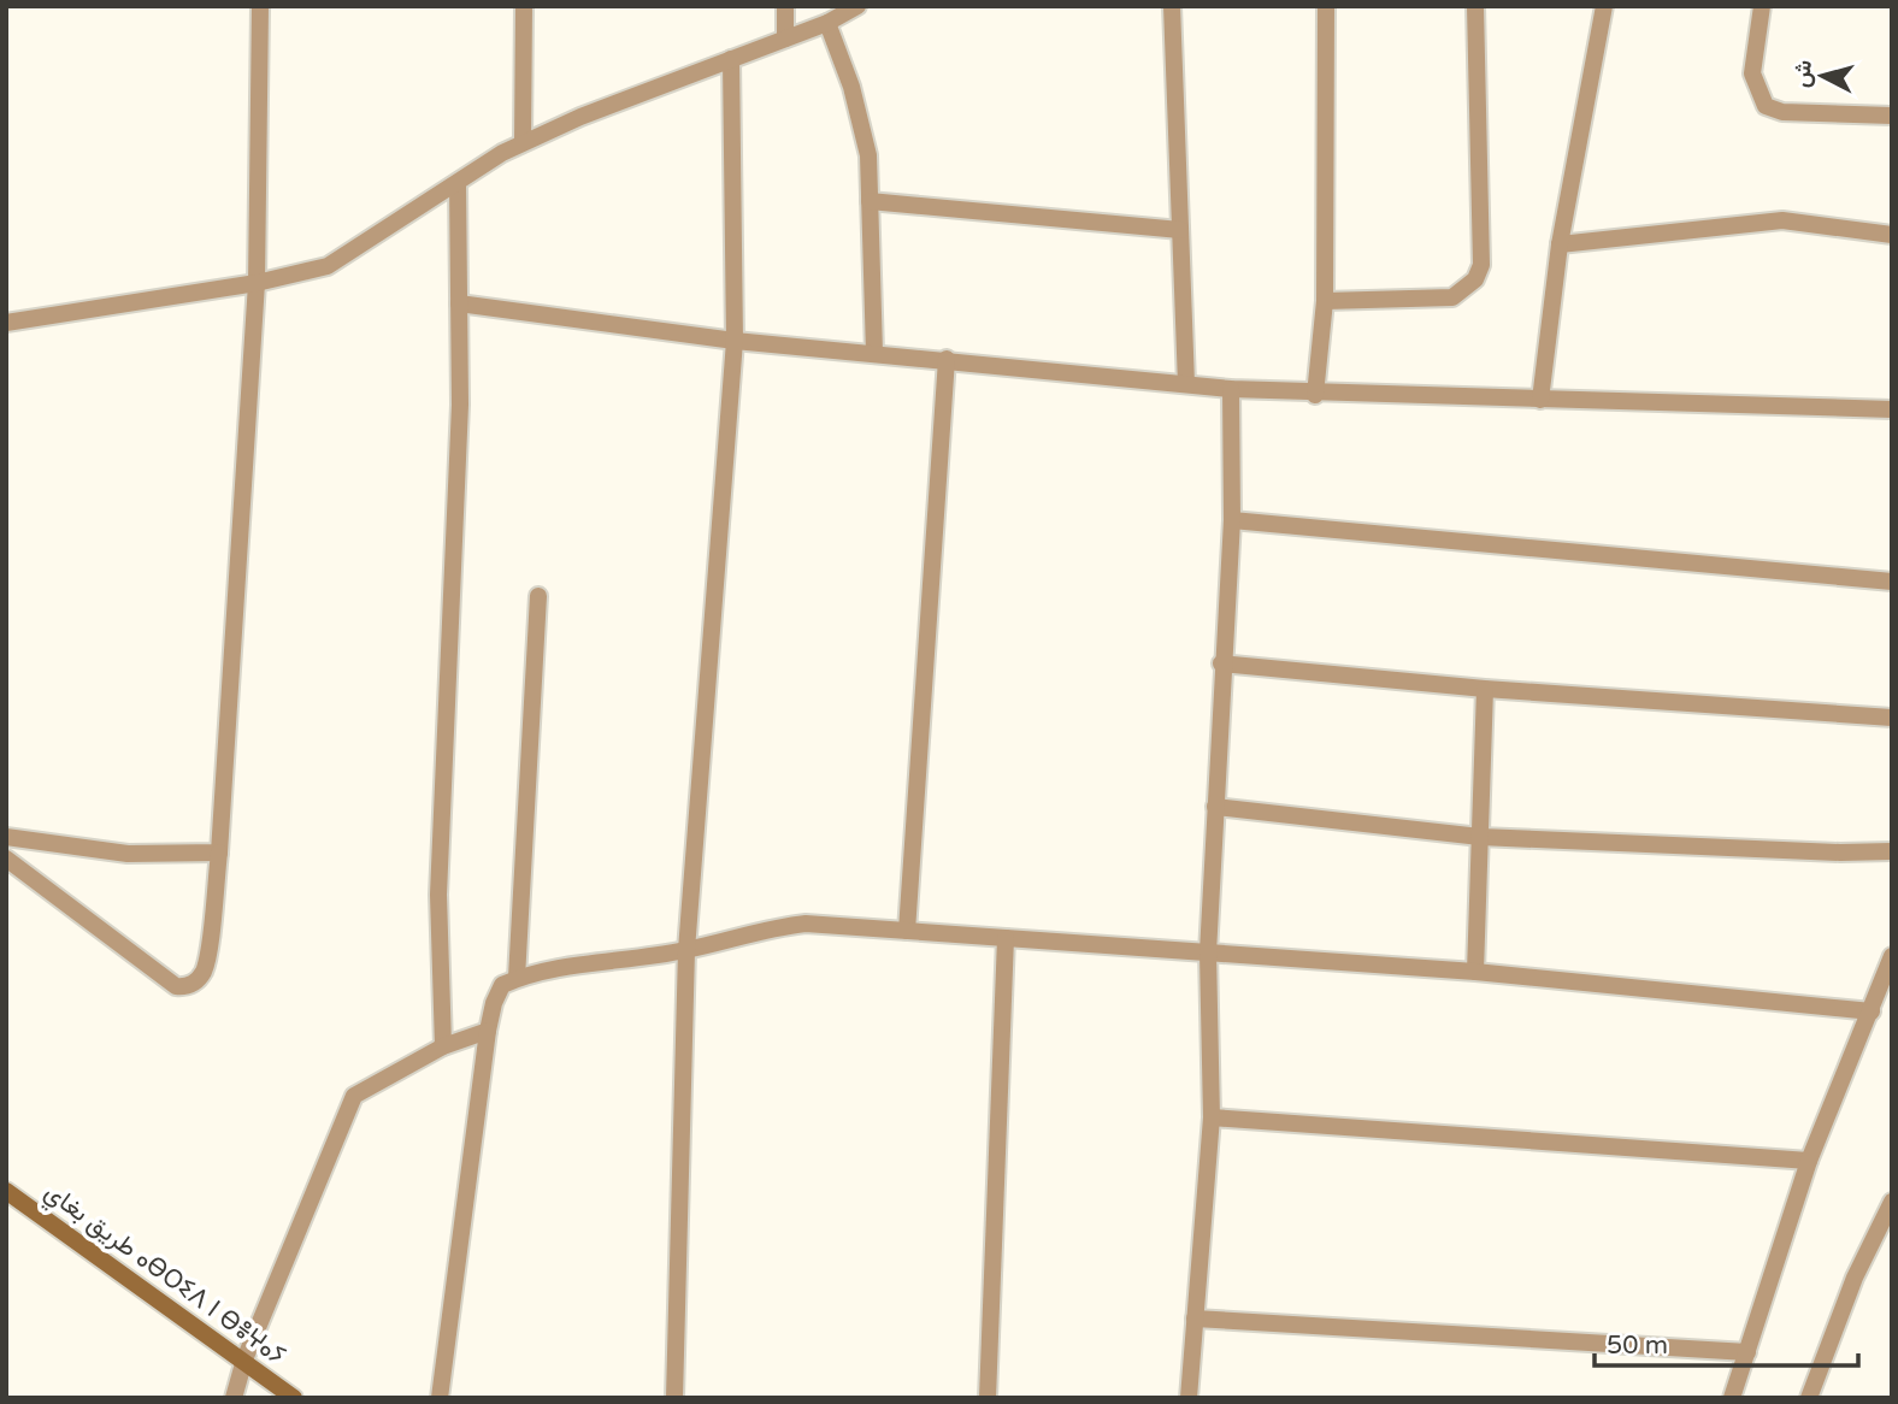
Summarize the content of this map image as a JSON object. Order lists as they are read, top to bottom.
{
  "streets": {
    "main road": ["طريق بغاي ⴰⴱⵔⵉⴷ ⵏ ⴱⴻⵖⴰⵢ"]
  },
  "scale_bar": "50 m",
  "north": "left"
}
